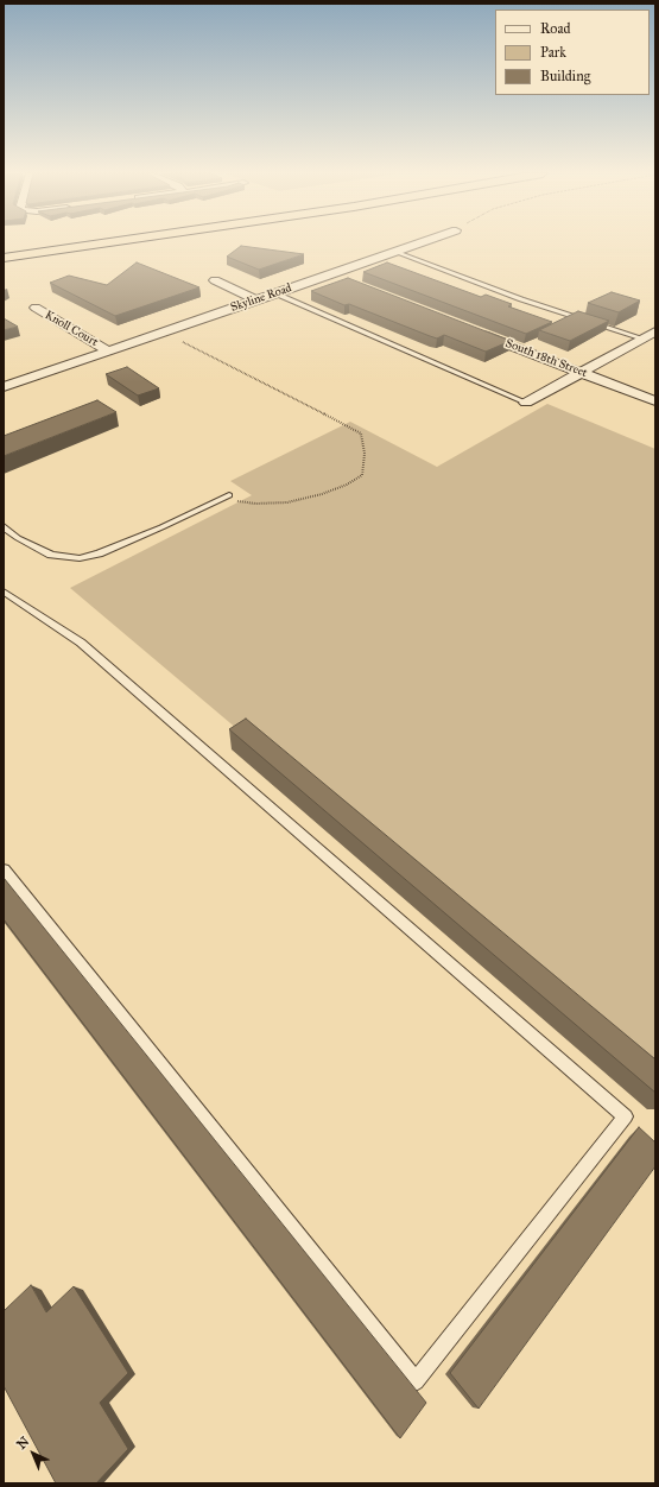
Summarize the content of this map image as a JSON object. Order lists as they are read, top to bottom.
{
  "streets": {
    "street": ["Skyline Road", "Knoll Court", "South 18th Street"]
  },
  "crossings": [
    ["Skyline Road", "Knoll Court"]
  ],
  "legend": ["Road", "Park", "Building"],
  "north": "top left"
}
